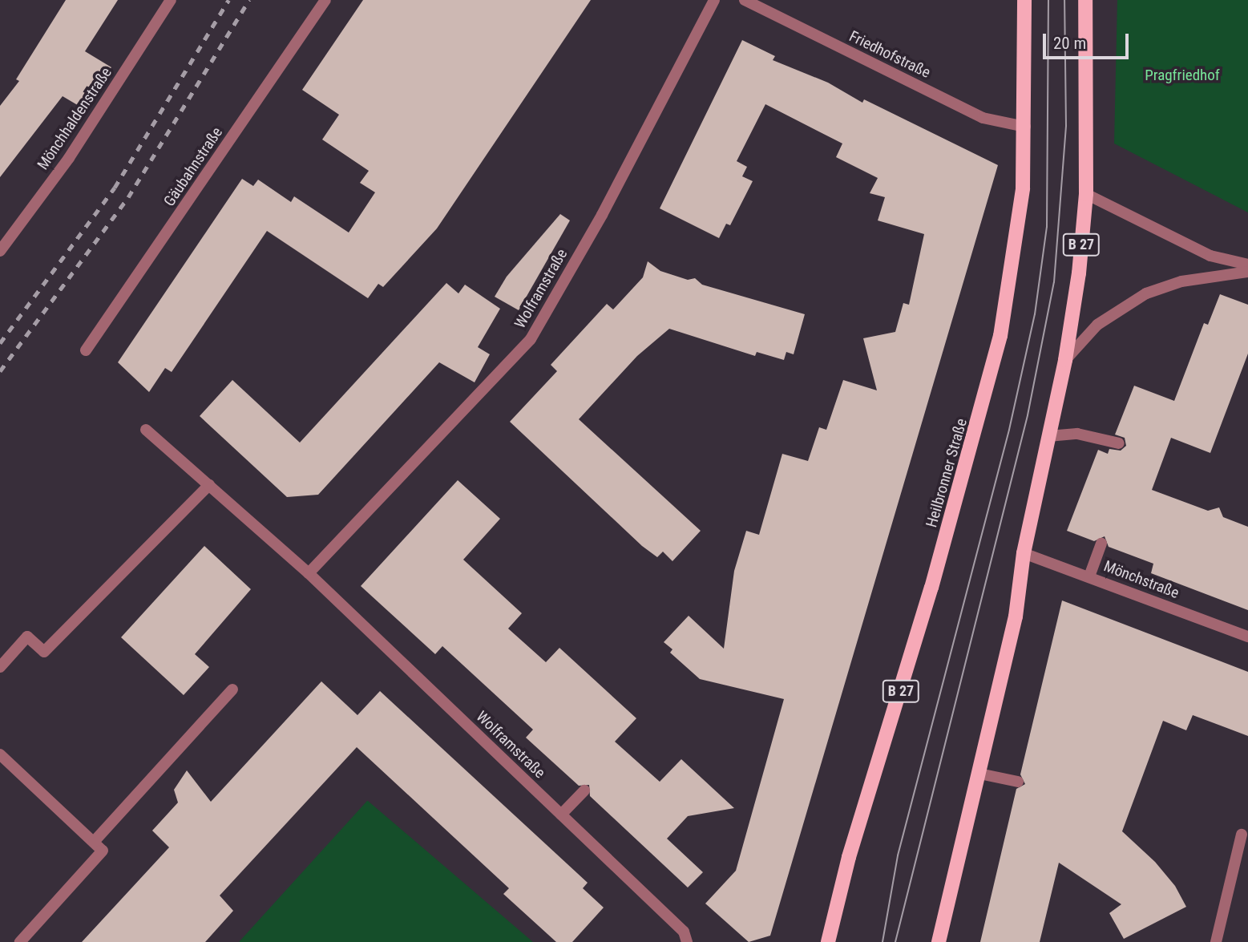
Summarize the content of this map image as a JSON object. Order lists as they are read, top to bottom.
{
  "streets": {
    "main road": ["B 27", "Heilbronner Straße"],
    "street": [
      "Friedhofstraße",
      "Mönchhaldenstraße",
      "Gäubahnstraße",
      "Wolframstraße",
      "Mönchstraße"
    ]
  },
  "crossings": [
    ["Friedhofstraße", "Heilbronner Straße"],
    ["B 27", "Mönchstraße"]
  ],
  "parks": ["Pragfriedhof"],
  "scale_bar": "20 m"
}
